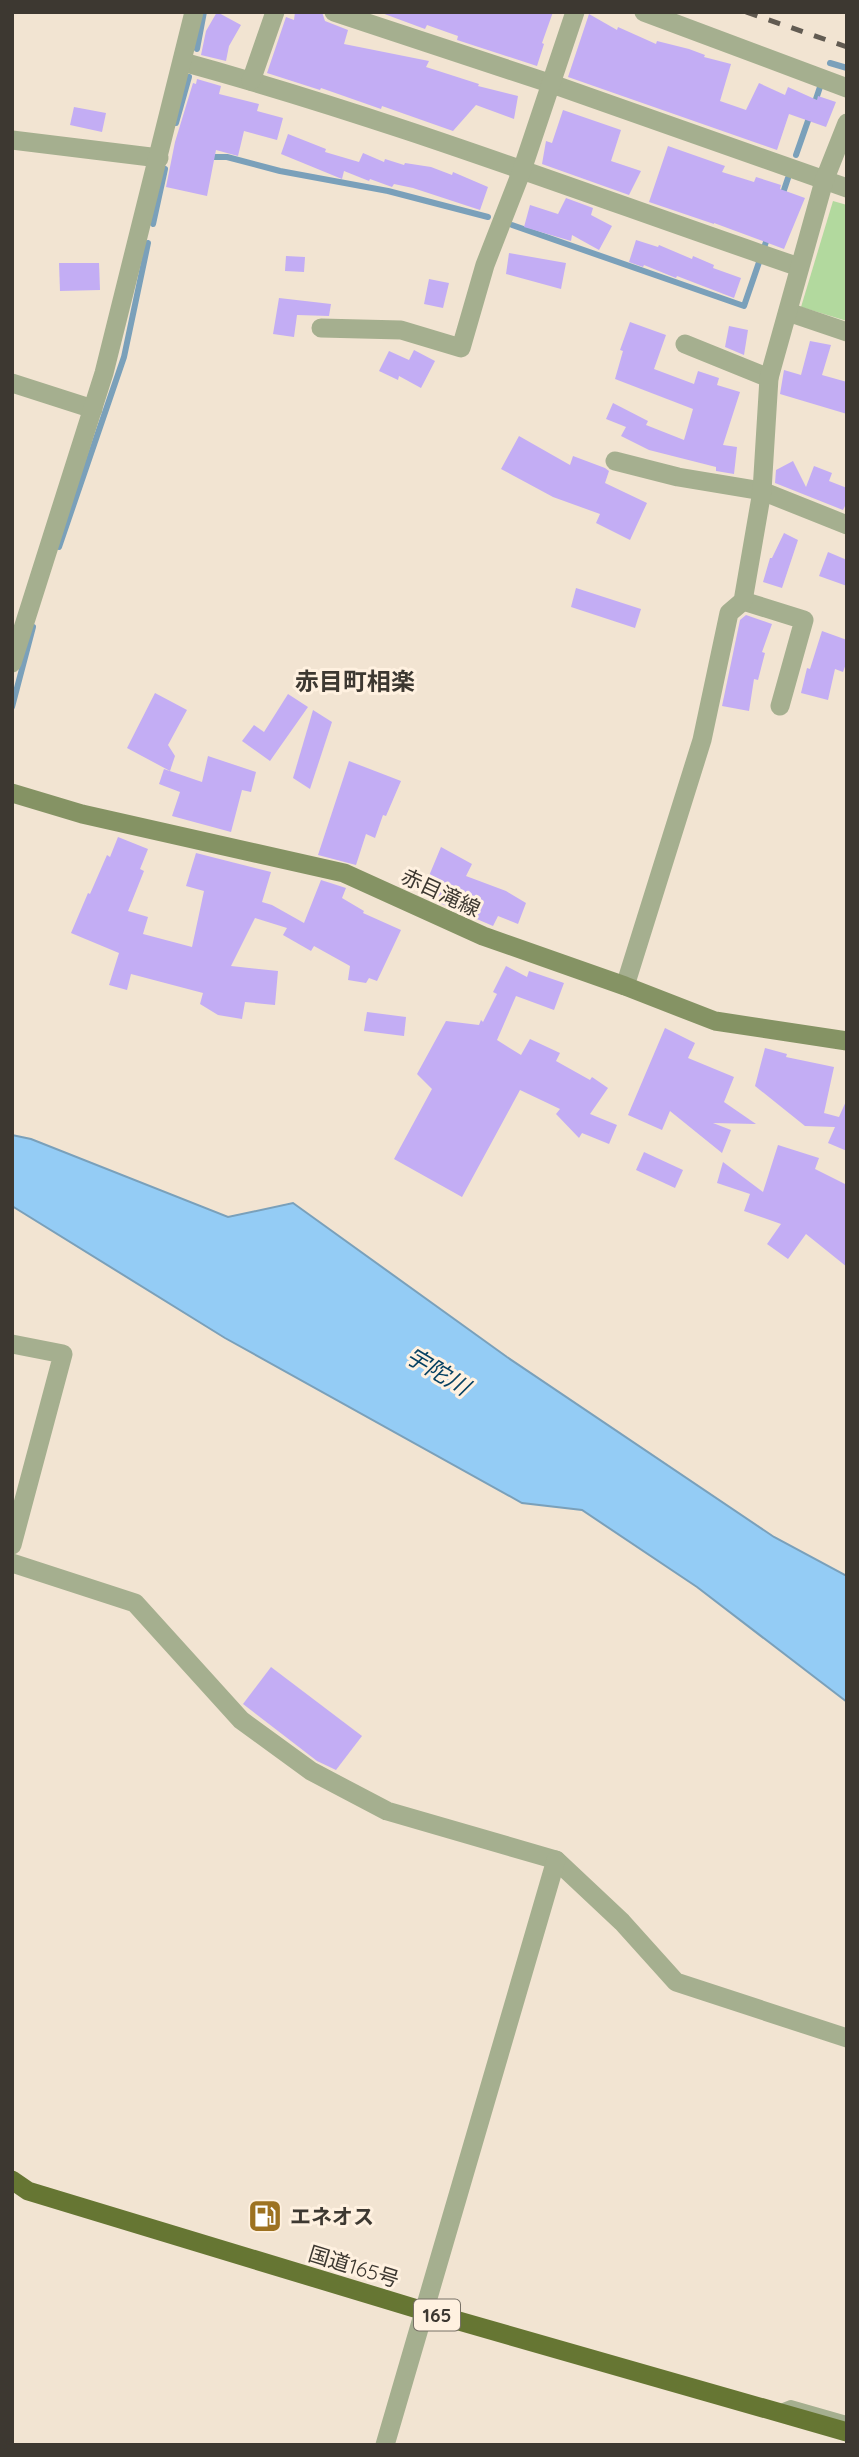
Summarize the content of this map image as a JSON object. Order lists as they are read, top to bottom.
{
  "streets": {
    "highway": ["国道165号", "165"],
    "main road": ["赤目滝線"]
  },
  "districts": ["赤目町相楽"],
  "water": ["宇陀川"],
  "places": {
    "fuel station": ["エネオス"]
  }
}
